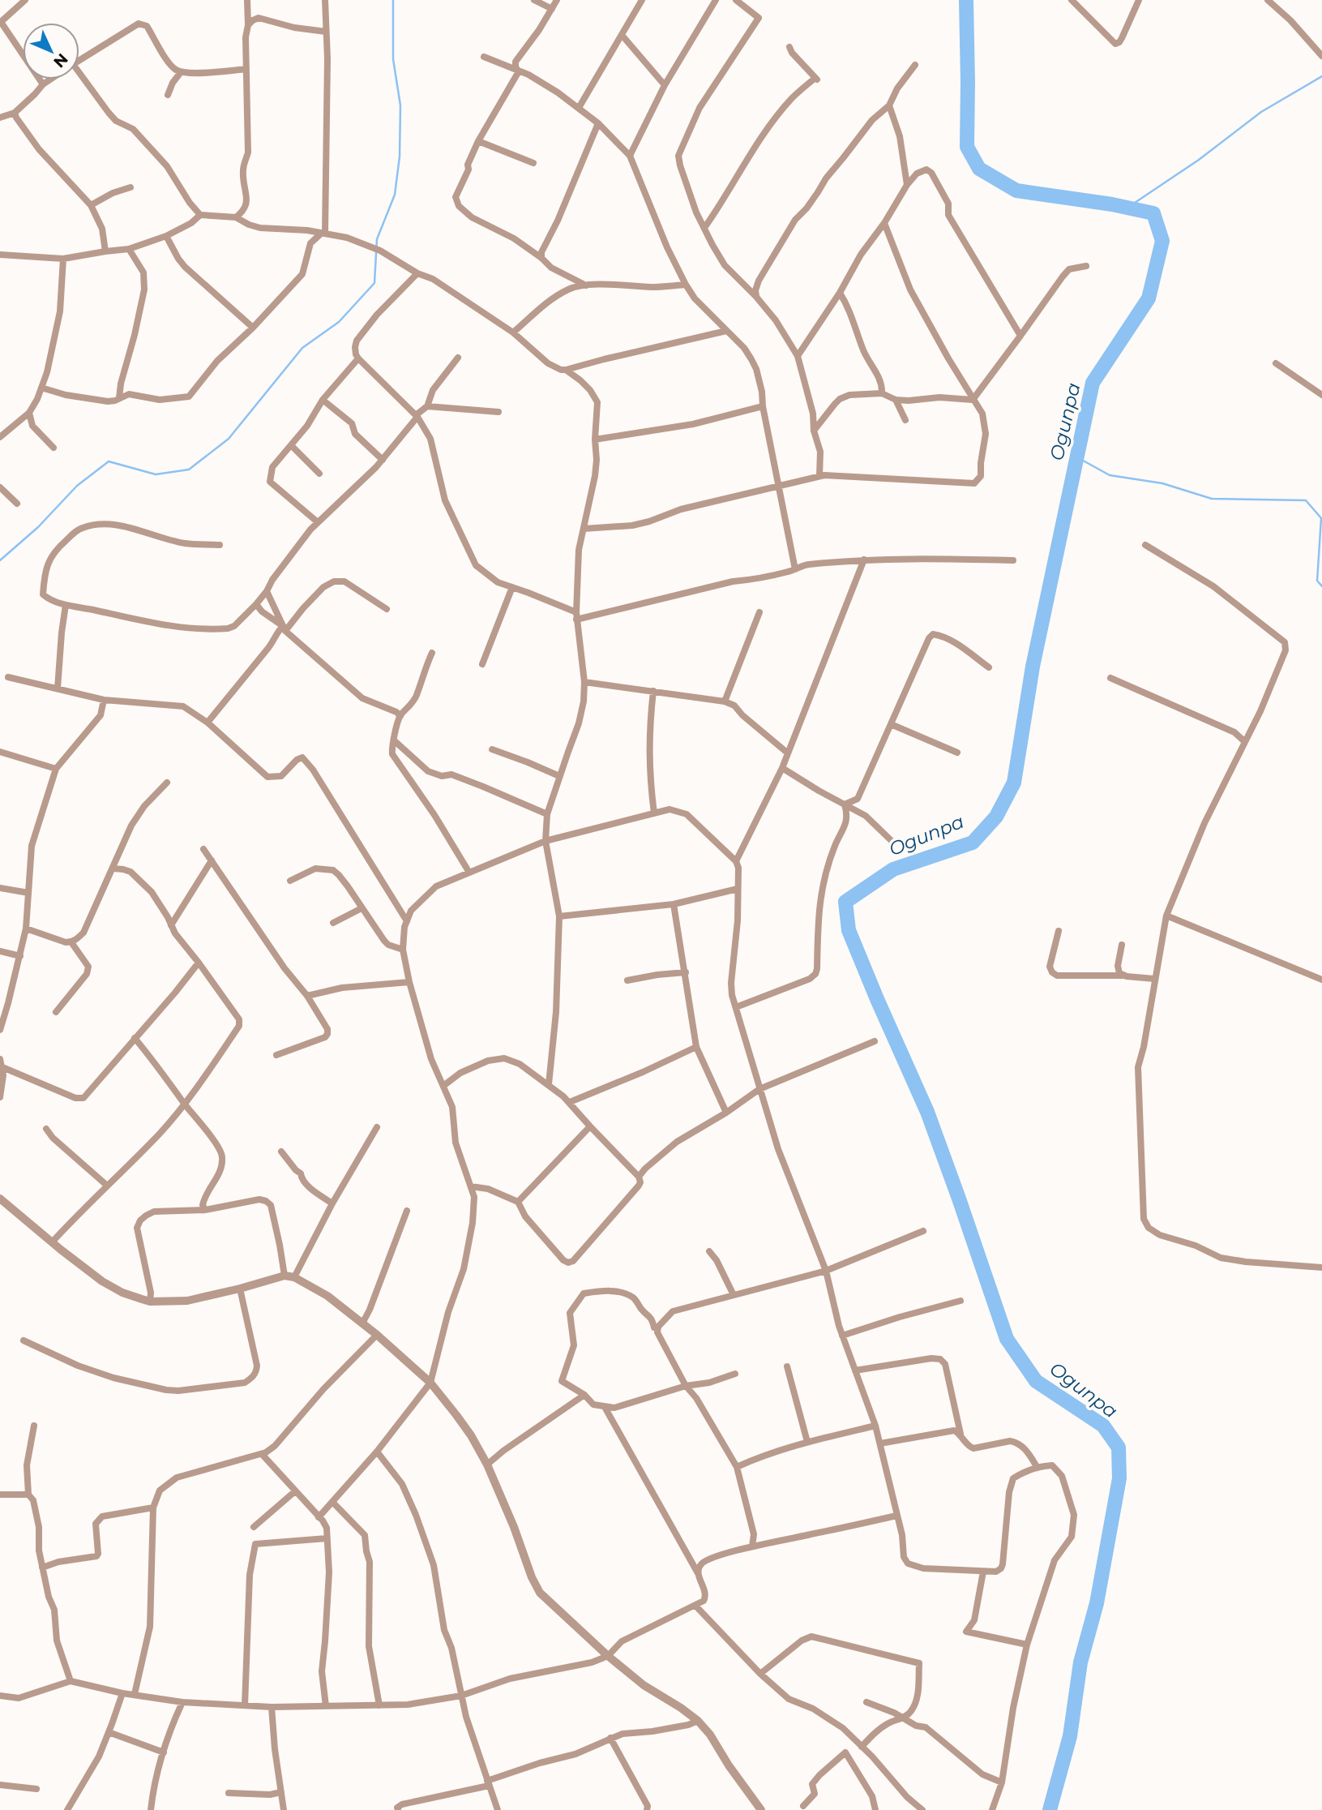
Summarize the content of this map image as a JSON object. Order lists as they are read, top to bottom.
{
  "water": ["Ogunpa"],
  "north": "bottom right"
}
